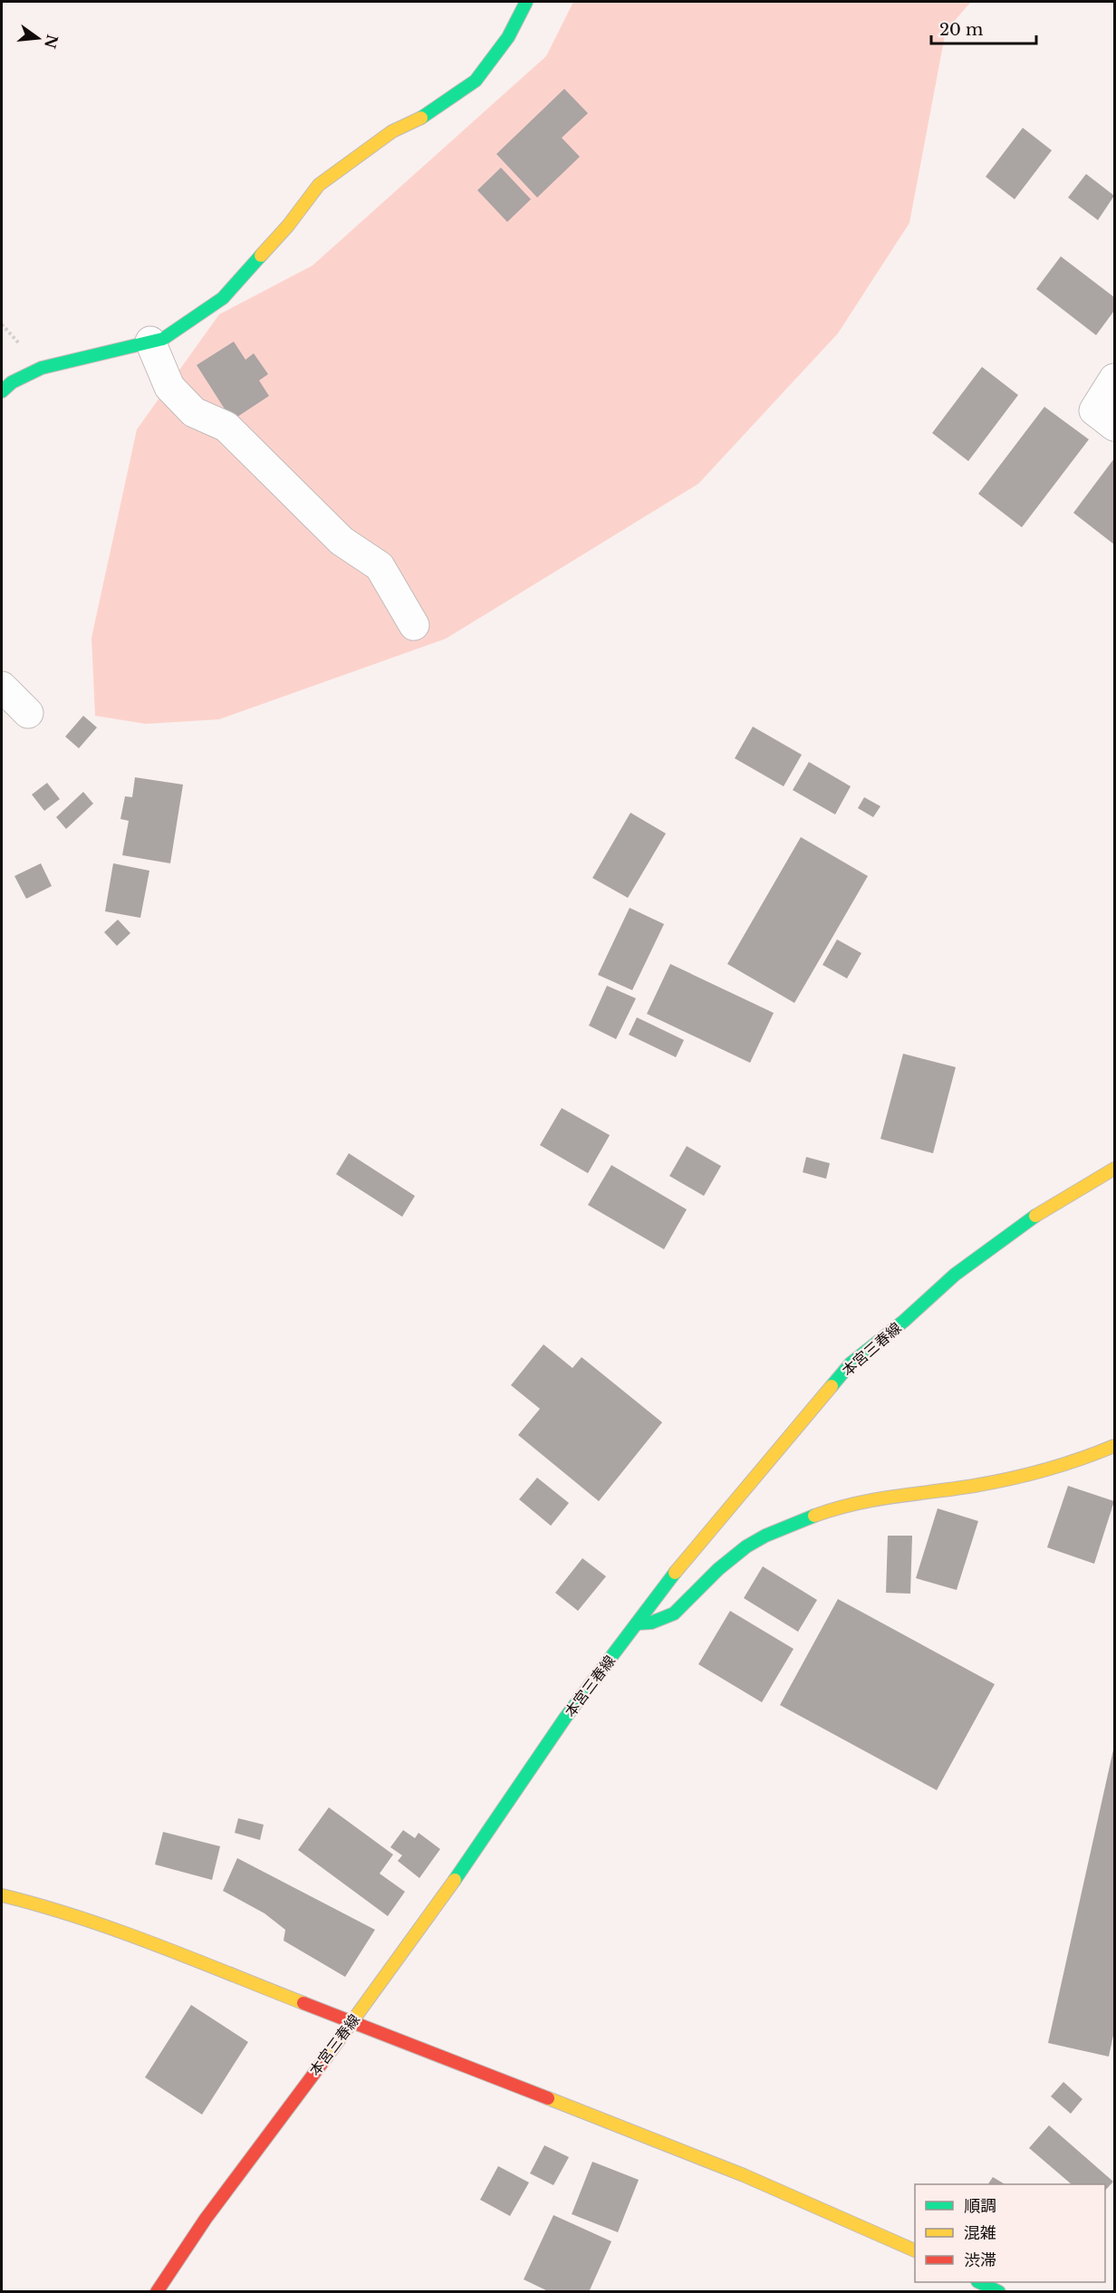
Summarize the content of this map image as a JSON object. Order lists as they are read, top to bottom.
{
  "streets": {
    "street": ["本宮三春線"]
  },
  "legend": ["順調", "混雑", "渋滞"],
  "scale_bar": "20 m",
  "north": "right"
}
